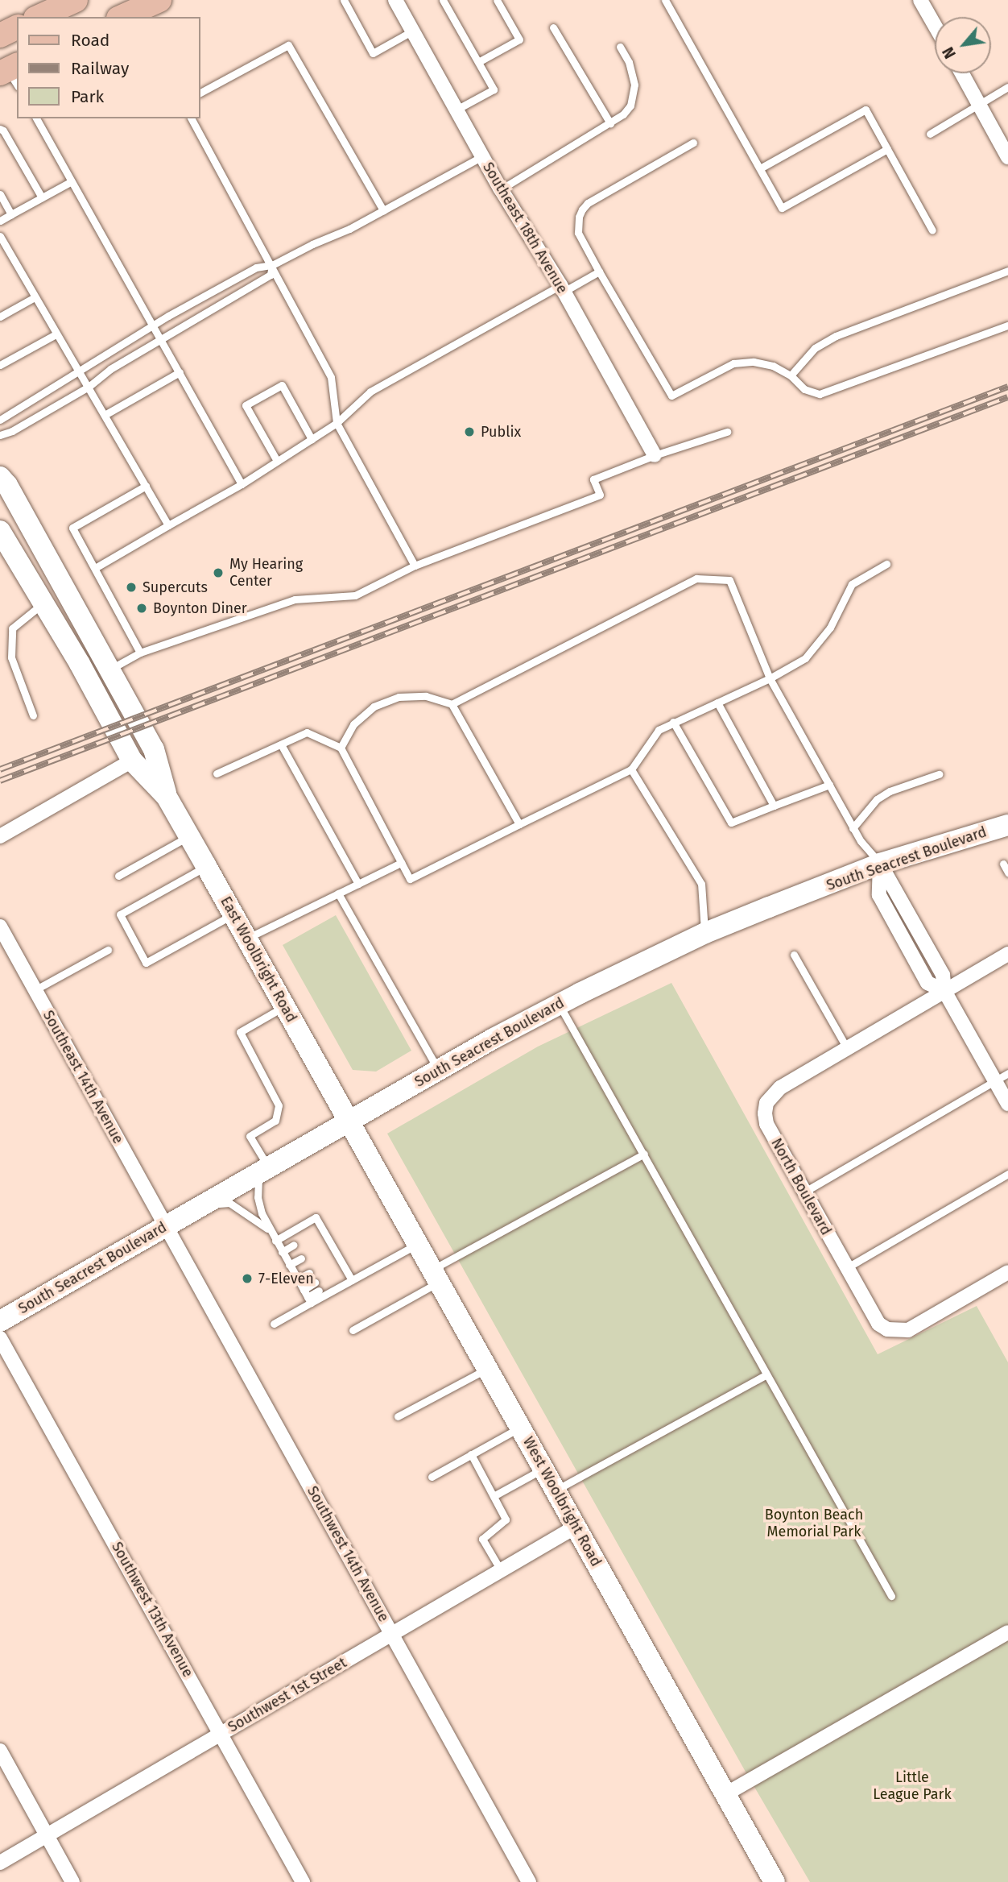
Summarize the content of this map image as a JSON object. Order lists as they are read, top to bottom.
{
  "streets": {
    "main road": ["South Seacrest Boulevard", "East Woolbright Road", "West Woolbright Road"],
    "street": [
      "Southeast 18th Avenue",
      "Southeast 14th Avenue",
      "North Boulevard",
      "Southwest 14th Avenue",
      "Southwest 13th Avenue",
      "Southwest 1st Street"
    ]
  },
  "crossings": [
    ["South Seacrest Boulevard", "East Woolbright Road"],
    ["South Seacrest Boulevard", "Southeast 14th Avenue"],
    ["South Seacrest Boulevard", "West Woolbright Road"],
    ["South Seacrest Boulevard", "Southwest 14th Avenue"],
    ["East Woolbright Road", "West Woolbright Road"],
    ["Southeast 14th Avenue", "Southwest 14th Avenue"],
    ["West Woolbright Road", "Southwest 1st Street"],
    ["Southwest 14th Avenue", "Southwest 1st Street"],
    ["Southwest 13th Avenue", "Southwest 1st Street"]
  ],
  "parks": ["Boynton Beach Memorial Park", "Little League Park"],
  "places": [
    "Publix",
    "My Hearing Center",
    "Supercuts",
    "Boynton Diner",
    "7-Eleven"
  ],
  "legend": ["Road", "Railway", "Park"],
  "north": "bottom left"
}
